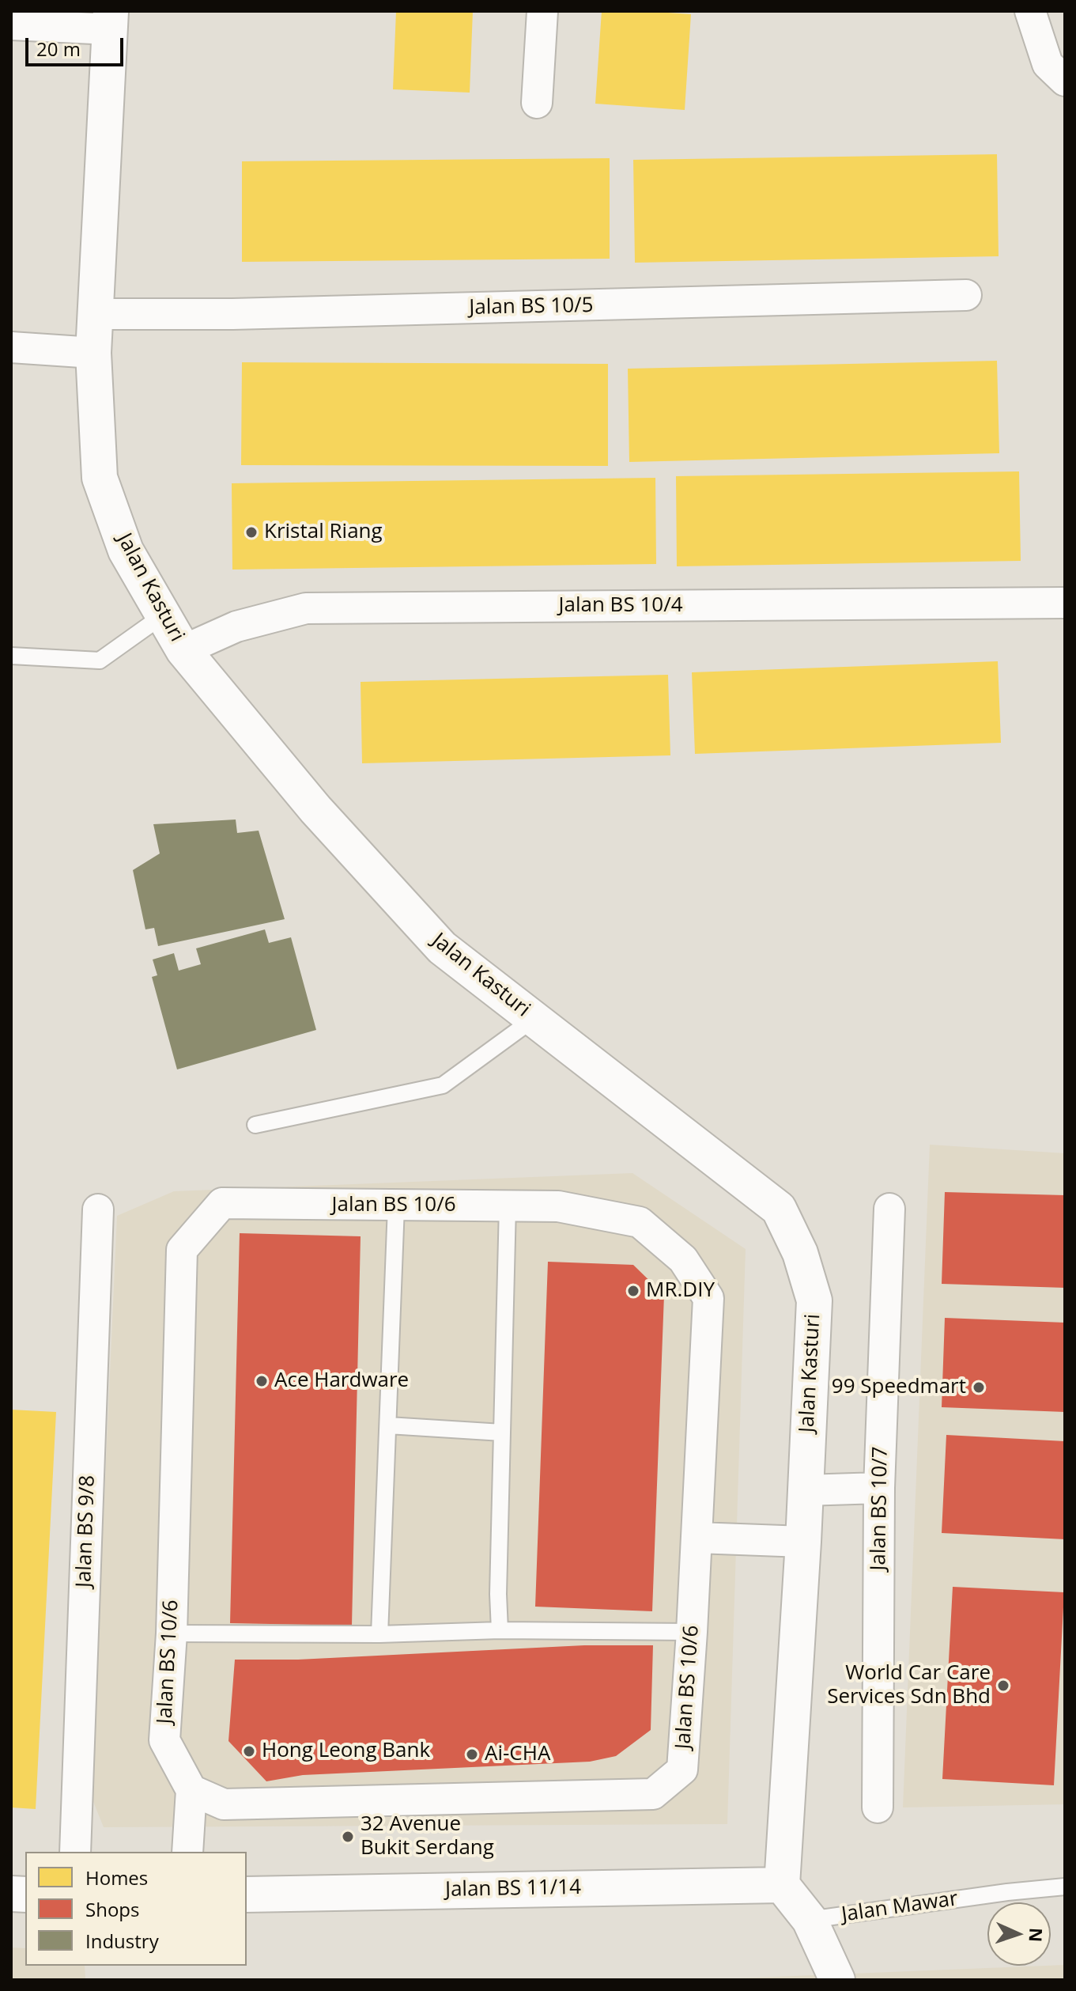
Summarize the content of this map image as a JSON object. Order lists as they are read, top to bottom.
{
  "streets": {
    "street": [
      "Jalan BS 10/5",
      "Jalan Kasturi",
      "Jalan BS 10/4",
      "Jalan BS 10/6",
      "Jalan BS 10/7",
      "Jalan BS 9/8",
      "Jalan BS 11/14"
    ],
    "lane": ["Jalan Mawar"]
  },
  "crossings": [
    ["Jalan BS 10/5", "Jalan Kasturi"],
    ["Jalan Kasturi", "Jalan BS 10/4"],
    ["Jalan Kasturi", "Jalan BS 11/14"]
  ],
  "places": [
    "Kristal Riang",
    "MR.DIY",
    "Ace Hardware",
    "99 Speedmart",
    "World Car Care Services Sdn Bhd",
    "Hong Leong Bank",
    "Ai-CHA",
    "32 Avenue Bukit Serdang"
  ],
  "legend": ["Homes", "Shops", "Industry"],
  "scale_bar": "20 m",
  "north": "right"
}
